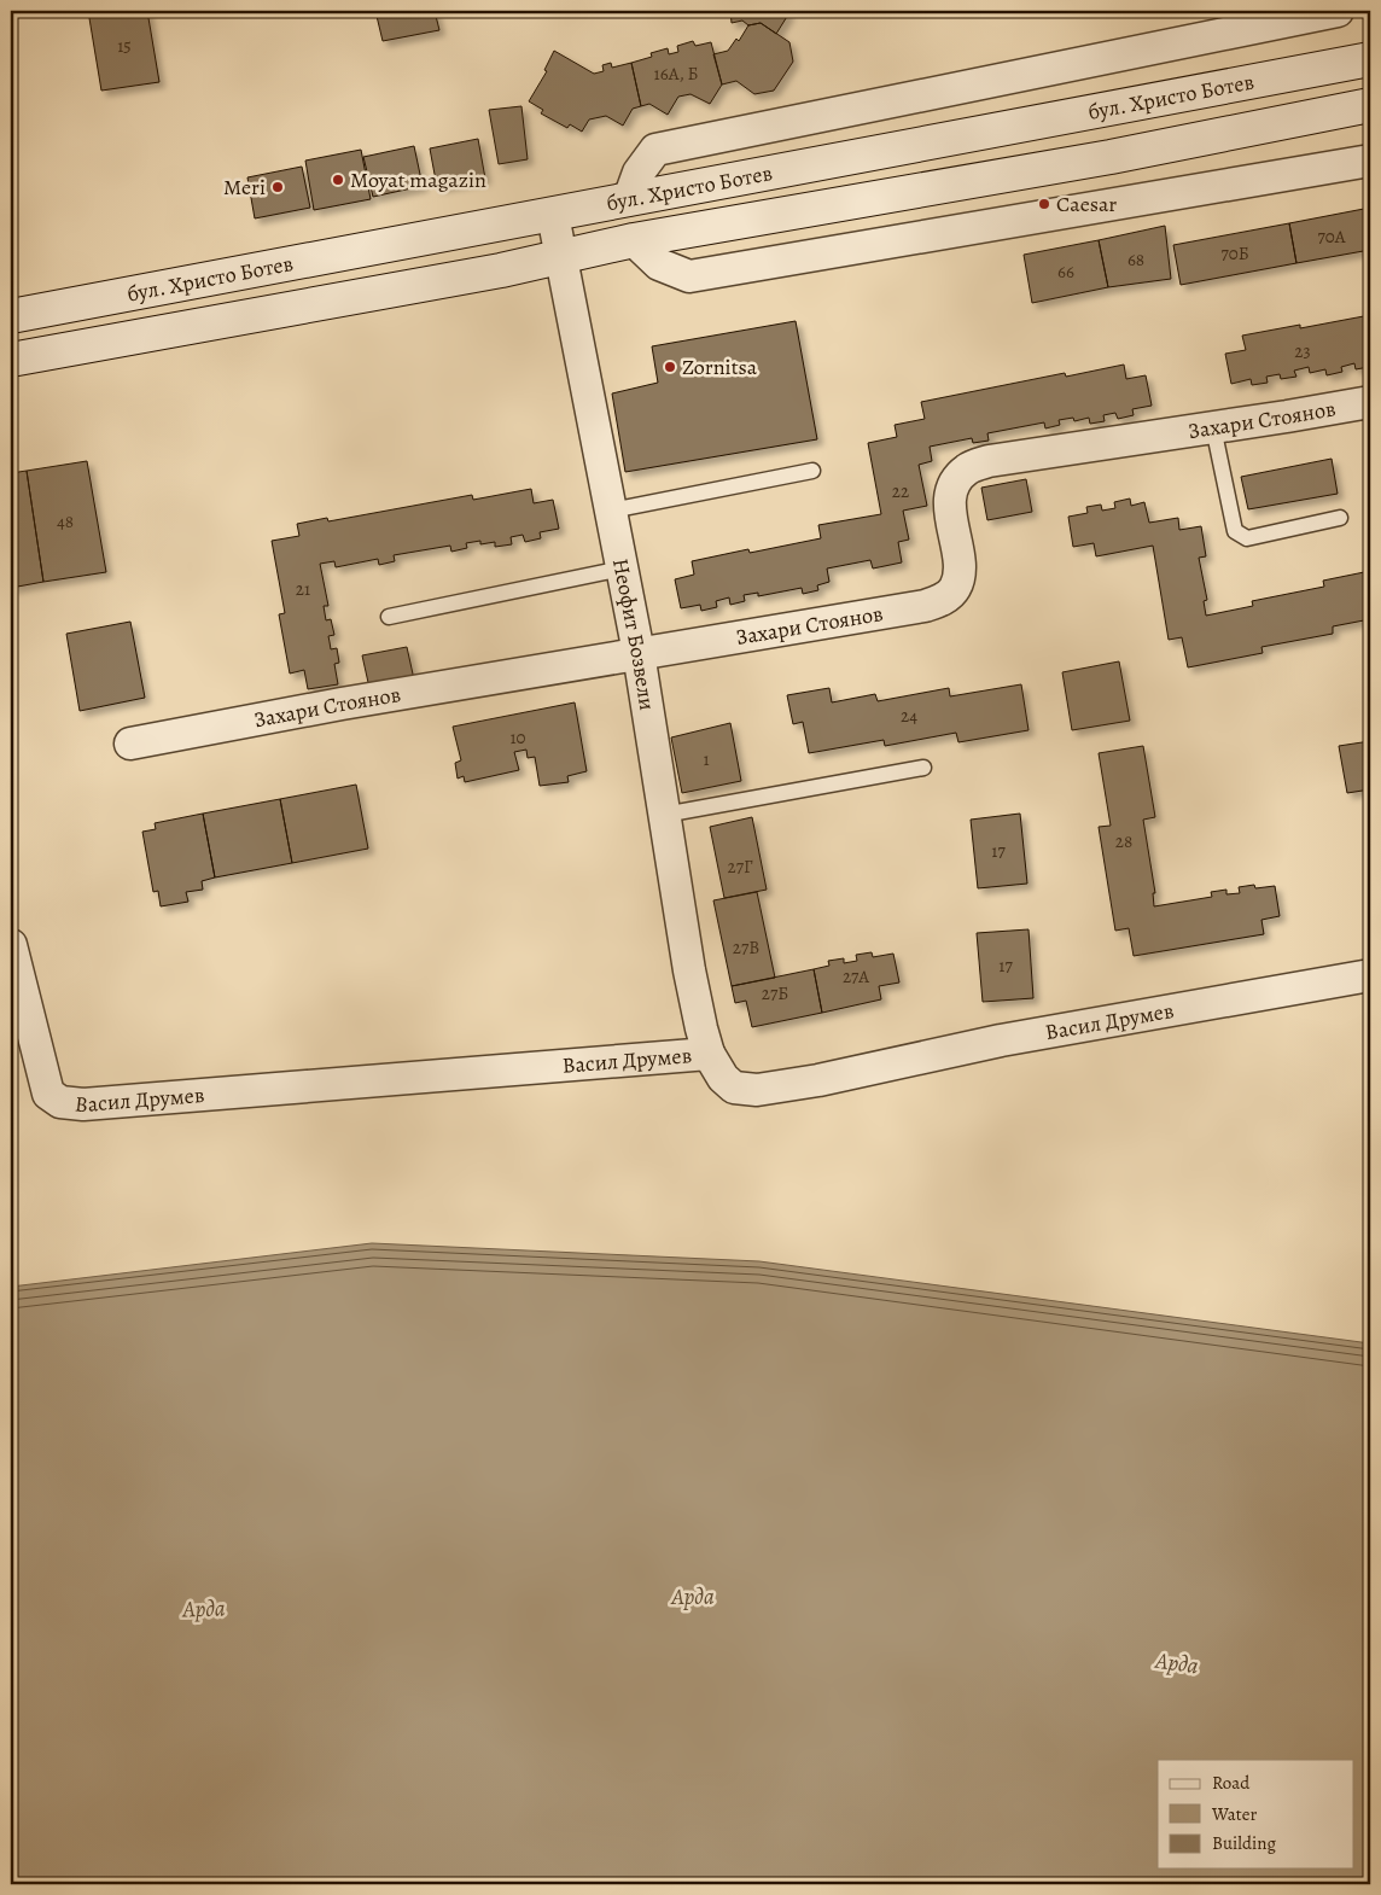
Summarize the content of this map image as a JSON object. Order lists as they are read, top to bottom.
{
  "streets": {
    "main road": ["бул. Христо Ботев"],
    "street": ["Захари Стоянов", "Неофит Бозвели", "Васил Друмев"]
  },
  "crossings": [
    ["бул. Христо Ботев", "Неофит Бозвели"],
    ["Захари Стоянов", "Неофит Бозвели"],
    ["Неофит Бозвели", "Васил Друмев"]
  ],
  "water": ["Арда"],
  "places": [
    "Moyat magazin",
    "Meri",
    "Caesar",
    "Zornitsa"
  ],
  "house_numbers": [
    "15",
    "16А, Б",
    "70А",
    "70Б",
    "68",
    "66",
    "23",
    "22",
    "48",
    "21",
    "24",
    "10",
    "1",
    "28",
    "17",
    "27Г",
    "27В",
    "17",
    "27А",
    "27Б"
  ],
  "legend": ["Road", "Water", "Building"]
}
